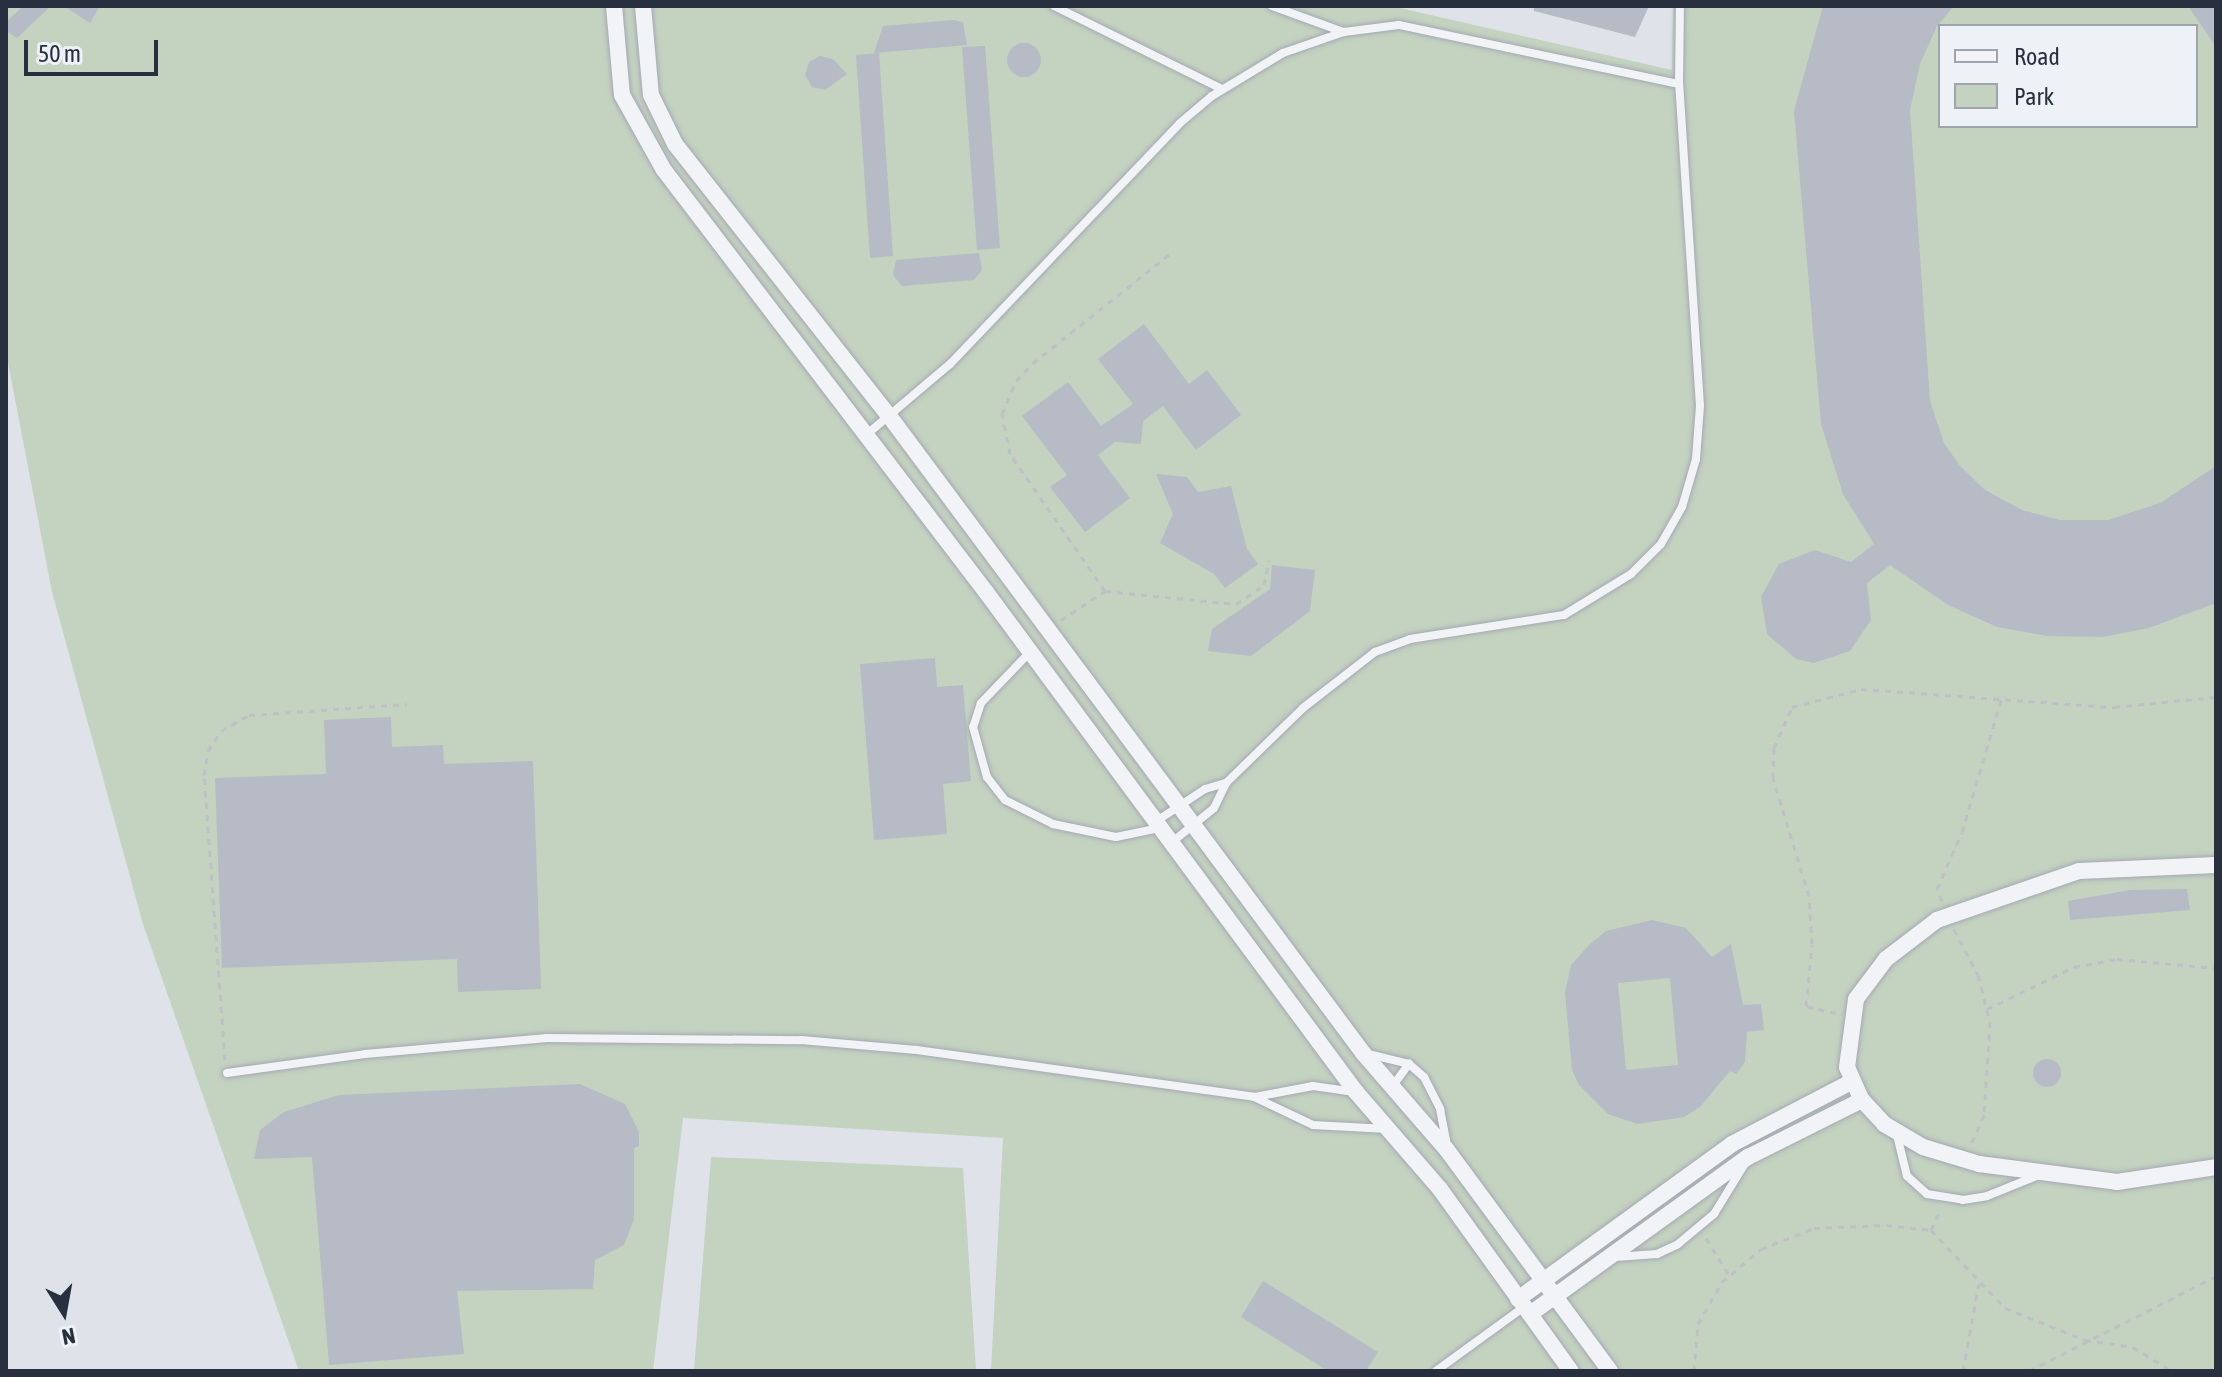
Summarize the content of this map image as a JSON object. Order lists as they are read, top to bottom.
{
  "legend": ["Road", "Park"],
  "scale_bar": "50 m",
  "north": "bottom"
}
